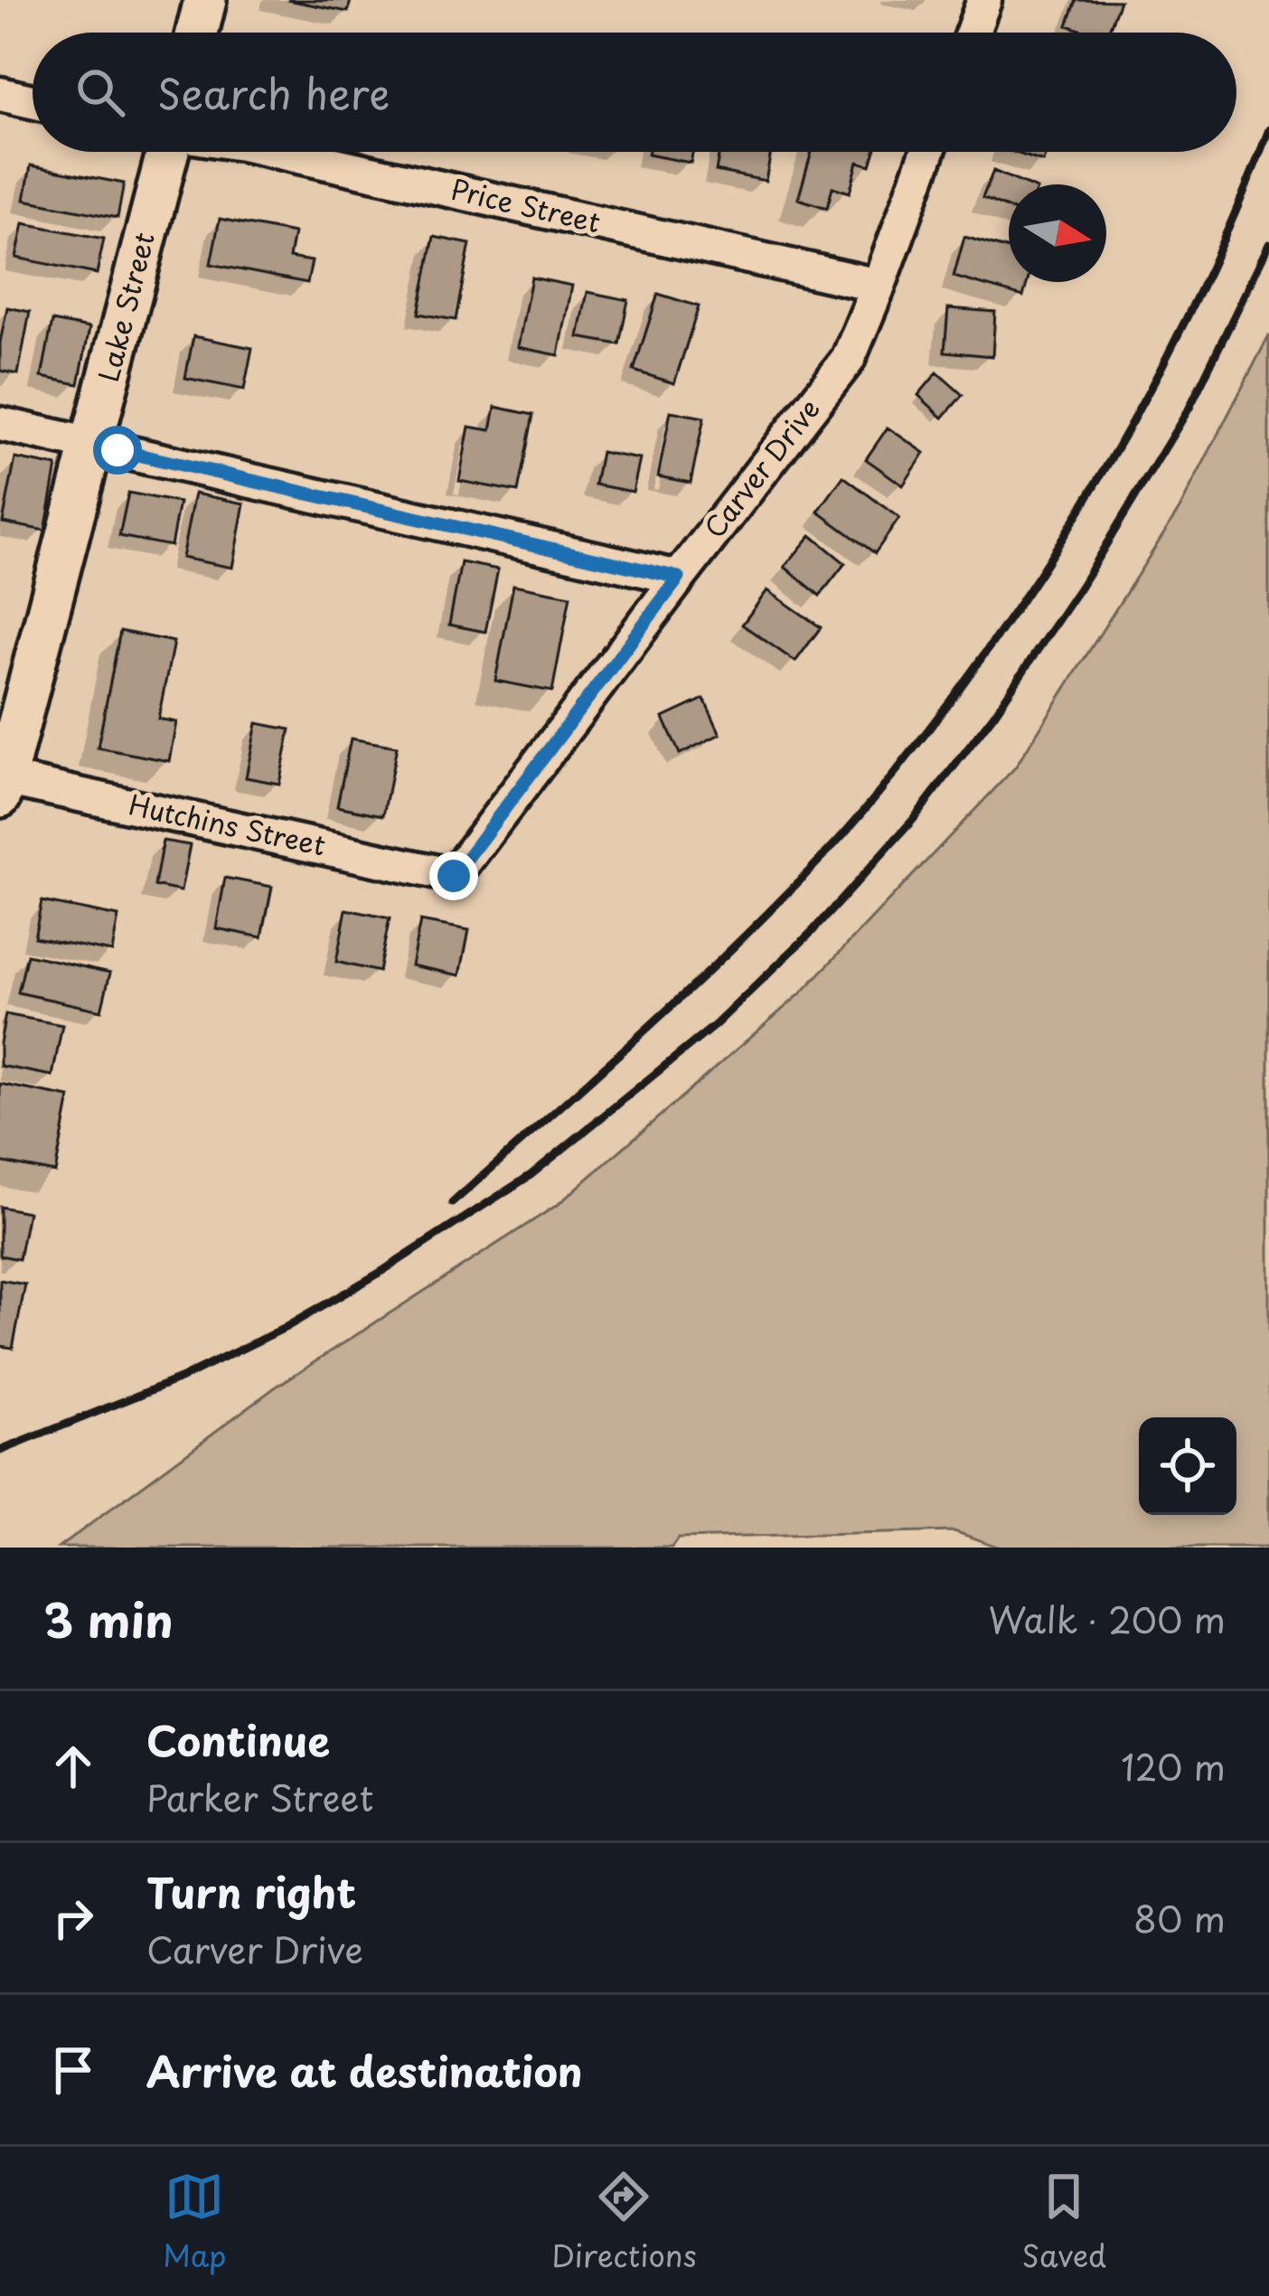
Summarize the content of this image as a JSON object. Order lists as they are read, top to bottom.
{
  "streets": {
    "street": [
      "Price Street",
      "Lake Street",
      "Carver Drive",
      "Hutchins Street"
    ]
  },
  "crossings": [
    ["Price Street", "Carver Drive"],
    ["Lake Street", "Hutchins Street"],
    ["Carver Drive", "Hutchins Street"]
  ],
  "north": "right",
  "page": {
    "search": "Search here",
    "heading": ["3 min", "Walk · 200 m"],
    "list": [
      ["Continue", "Parker Street", "120 m"],
      ["Turn right", "Carver Drive", "80 m"],
      "Arrive at destination"
    ],
    "nav": ["Map", "Directions", "Saved"]
  }
}
